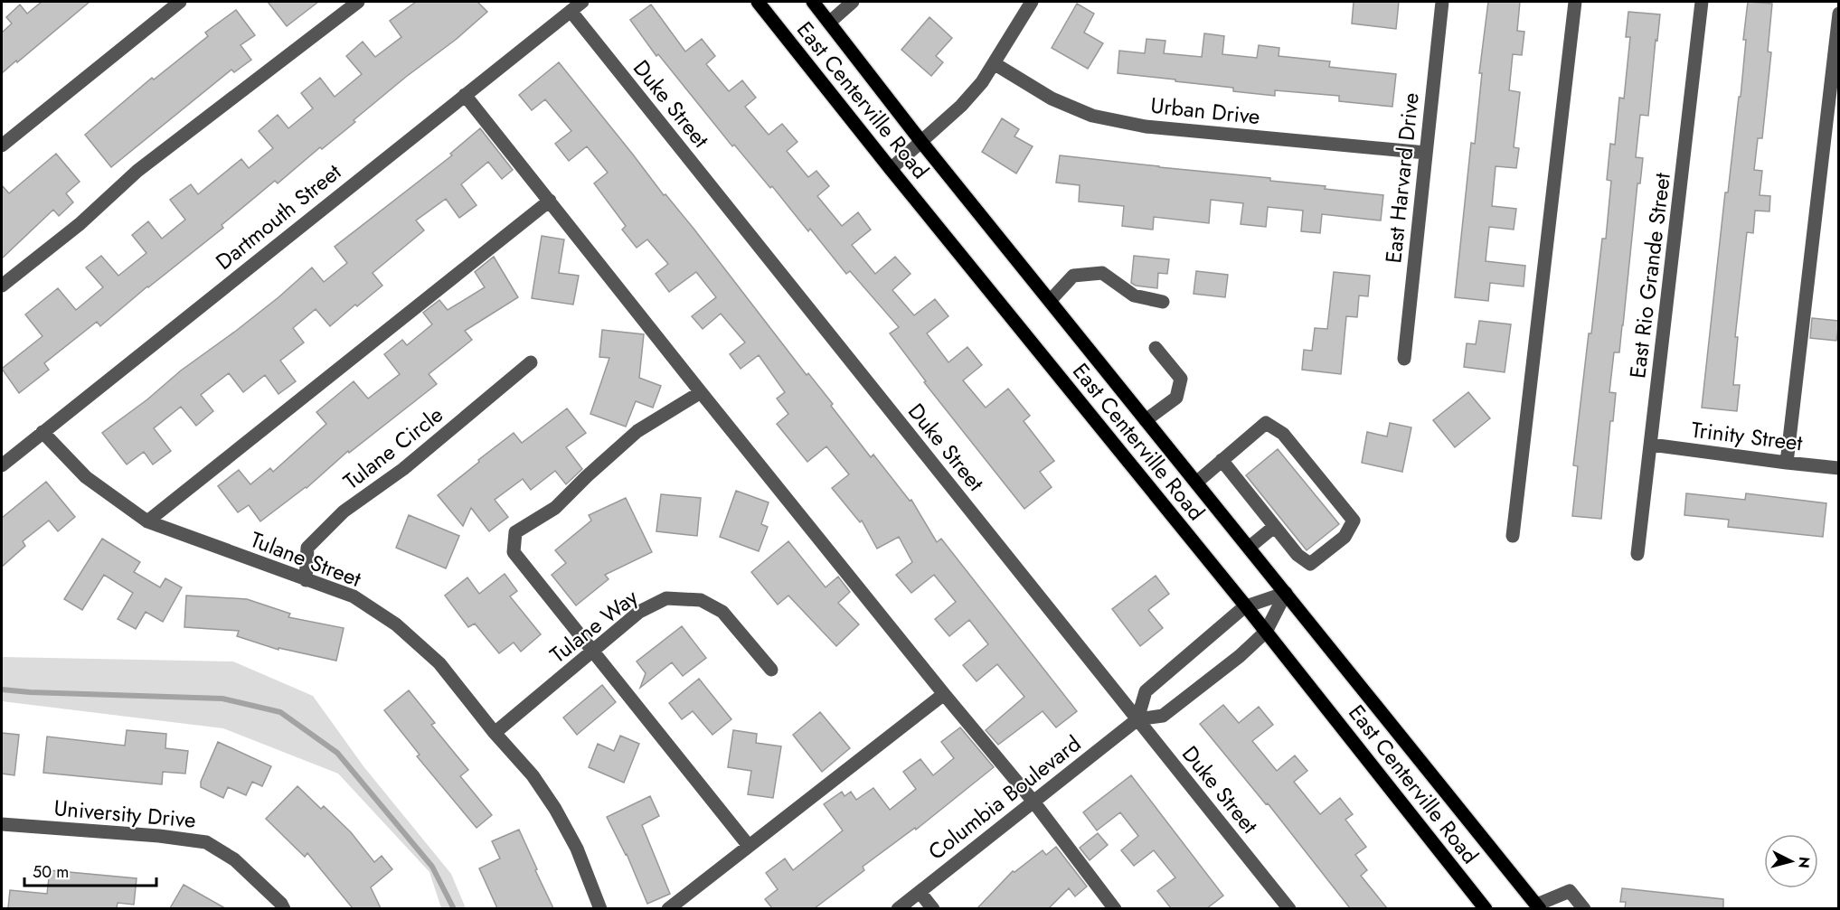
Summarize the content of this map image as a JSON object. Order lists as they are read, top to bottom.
{
  "streets": {
    "main road": ["East Centerville Road"],
    "street": [
      "Duke Street",
      "Urban Drive",
      "East Harvard Drive",
      "Dartmouth Street",
      "East Rio Grande Street",
      "Trinity Street",
      "Tulane Circle",
      "Tulane Street",
      "Tulane Way",
      "Columbia Boulevard",
      "University Drive"
    ]
  },
  "crossings": [
    ["East Centerville Road", "Columbia Boulevard"],
    ["Duke Street", "Dartmouth Street"],
    ["Duke Street", "Columbia Boulevard"],
    ["Urban Drive", "East Harvard Drive"],
    ["Dartmouth Street", "Tulane Street"],
    ["East Rio Grande Street", "Trinity Street"],
    ["Tulane Circle", "Tulane Street"],
    ["Tulane Street", "Tulane Way"]
  ],
  "scale_bar": "50 m",
  "north": "right"
}
